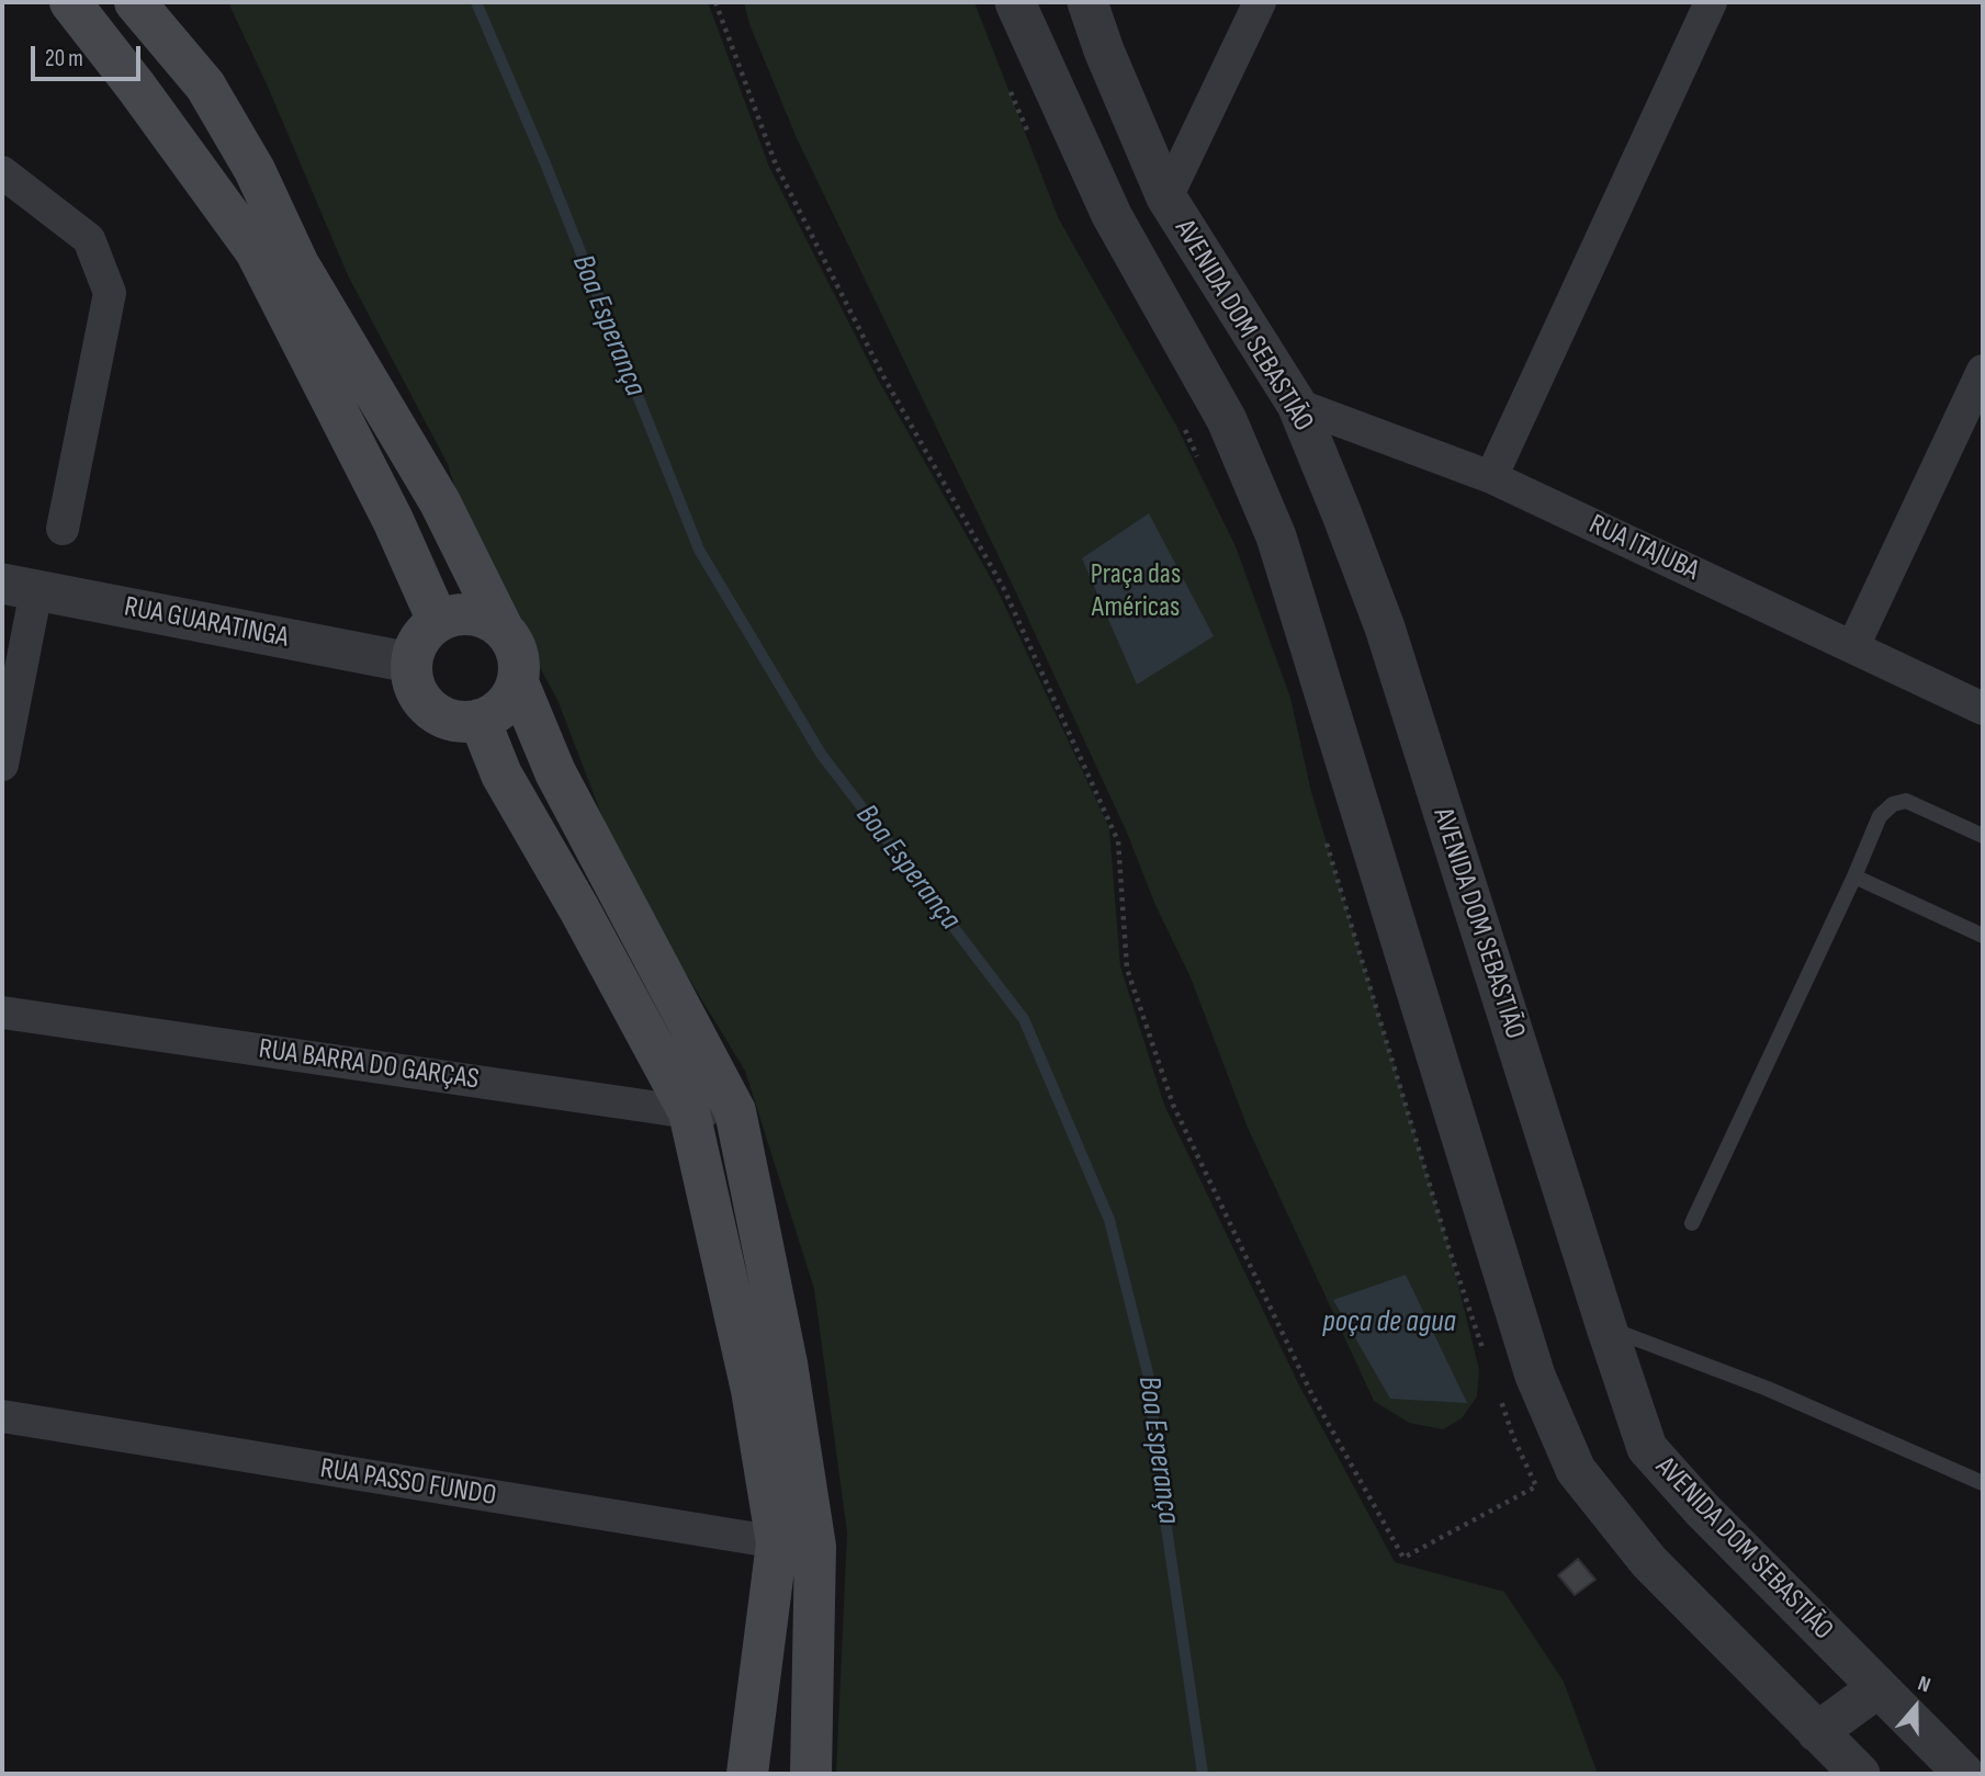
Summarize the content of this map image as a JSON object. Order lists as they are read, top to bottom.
{
  "streets": {
    "street": [
      "AVENIDA DOM SEBASTIÃO",
      "RUA ITAJUBA",
      "RUA GUARATINGA",
      "RUA BARRA DO GARÇAS",
      "RUA PASSO FUNDO"
    ]
  },
  "crossings": [
    ["AVENIDA DOM SEBASTIÃO", "RUA ITAJUBA"]
  ],
  "water": ["Boa Esperança", "poça de agua"],
  "parks": ["Praça das Américas"],
  "scale_bar": "20 m",
  "north": "top"
}
